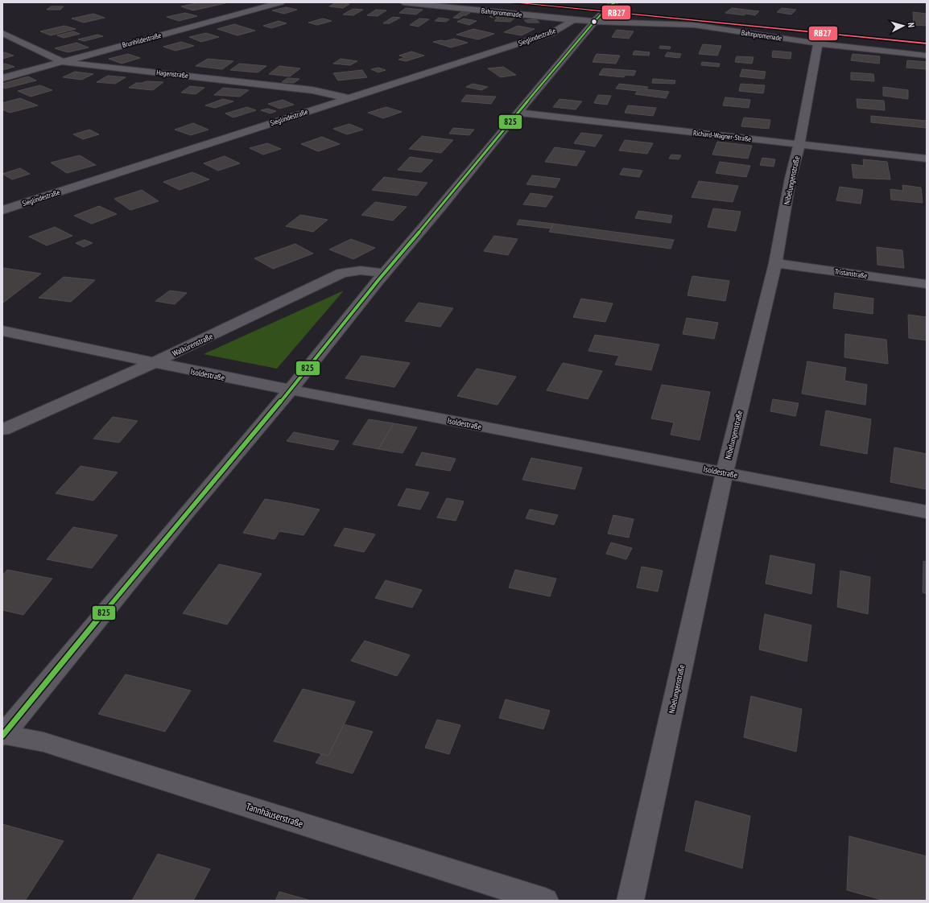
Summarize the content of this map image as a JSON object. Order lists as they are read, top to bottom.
{
  "streets": {
    "street": [
      "Bahnpromenade",
      "Sieglindestraße",
      "Brunhildestraße",
      "Hagenstraße",
      "Richard-Wagner-Straße",
      "Nibelungenstraße",
      "Tristanstraße",
      "Walkürenstraße",
      "Isoldestraße",
      "Tannhäuserstraße"
    ]
  },
  "crossings": [
    ["Bahnpromenade", "Sieglindestraße"],
    ["Bahnpromenade", "Nibelungenstraße"],
    ["Sieglindestraße", "Hagenstraße"],
    ["Brunhildestraße", "Hagenstraße"],
    ["Richard-Wagner-Straße", "Nibelungenstraße"],
    ["Nibelungenstraße", "Tristanstraße"],
    ["Nibelungenstraße", "Isoldestraße"],
    ["Walkürenstraße", "Isoldestraße"]
  ],
  "lines": ["transit line RB27", "transit line 825"],
  "north": "right"
}
